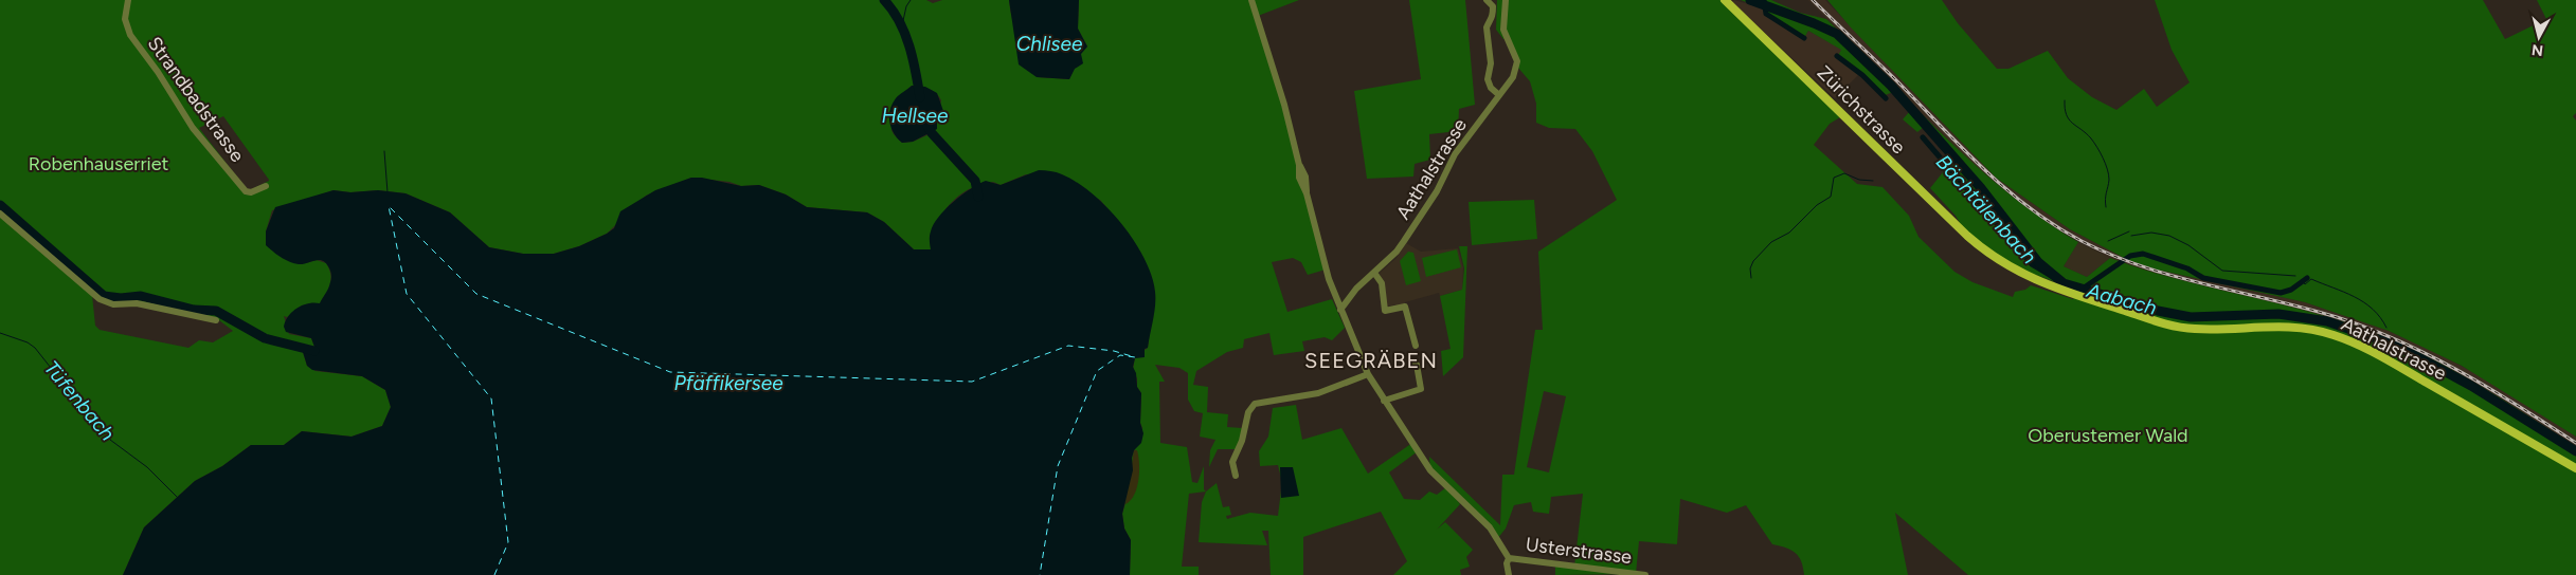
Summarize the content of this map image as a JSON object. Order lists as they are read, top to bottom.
{
  "streets": {
    "main road": ["Zürichstrasse", "Aathalstrasse"],
    "street": ["Strandbadstrasse", "Usterstrasse"]
  },
  "crossings": [
    ["Zürichstrasse", "Aathalstrasse"]
  ],
  "districts": ["SEEGRÄBEN"],
  "water": [
    "Chlisee",
    "Hellsee",
    "Bächtälenbach",
    "Aabach",
    "Pfäffikersee",
    "Tüfenbach"
  ],
  "parks": ["Robenhauserriet", "Oberustemer Wald"],
  "north": "bottom"
}
